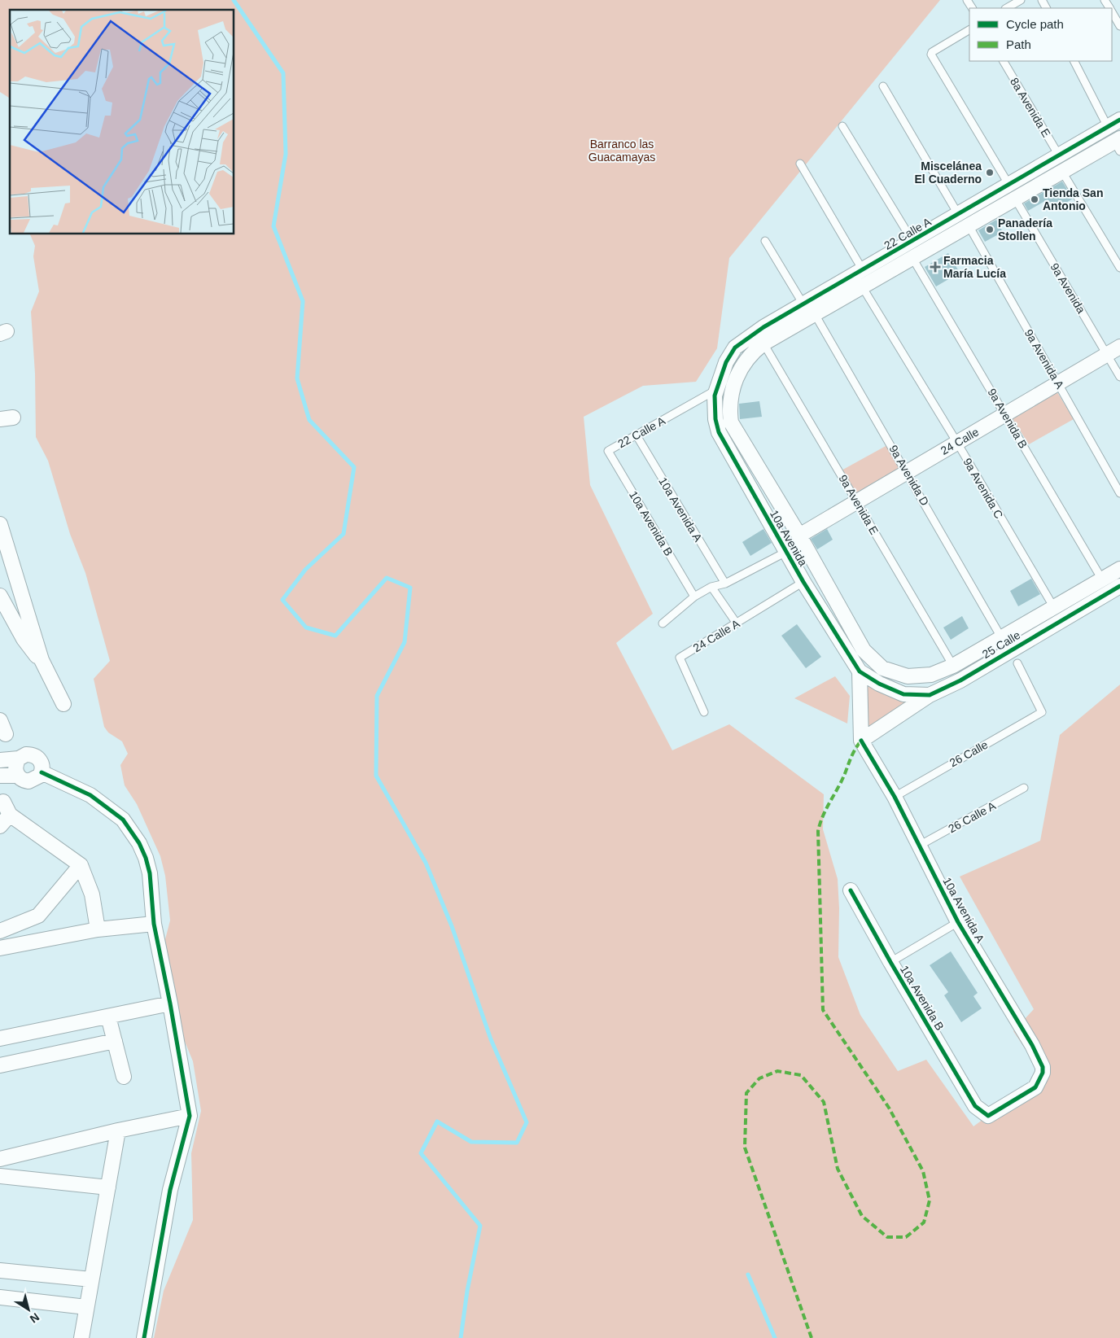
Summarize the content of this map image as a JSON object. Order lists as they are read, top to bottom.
{
  "streets": {
    "street": [
      "22 Calle A",
      "24 Calle",
      "10a Avenida A",
      "10a Avenida B",
      "10a Avenida",
      "25 Calle"
    ],
    "lane": [
      "8a Avenida E",
      "9a Avenida",
      "9a Avenida A",
      "9a Avenida B",
      "9a Avenida D",
      "9a Avenida C",
      "9a Avenida E",
      "24 Calle A",
      "26 Calle",
      "26 Calle A"
    ]
  },
  "crossings": [
    ["8a Avenida E", "22 Calle A"],
    ["22 Calle A", "9a Avenida"],
    ["22 Calle A", "9a Avenida A"],
    ["22 Calle A", "9a Avenida B"],
    ["22 Calle A", "9a Avenida D"],
    ["22 Calle A", "9a Avenida C"],
    ["22 Calle A", "9a Avenida E"],
    ["22 Calle A", "10a Avenida A"],
    ["22 Calle A", "10a Avenida B"],
    ["22 Calle A", "10a Avenida"],
    ["9a Avenida", "24 Calle"],
    ["9a Avenida A", "24 Calle"],
    ["9a Avenida B", "24 Calle"],
    ["9a Avenida B", "25 Calle"],
    ["24 Calle", "9a Avenida D"],
    ["24 Calle", "9a Avenida C"],
    ["24 Calle", "9a Avenida E"],
    ["24 Calle", "10a Avenida"],
    ["9a Avenida D", "25 Calle"],
    ["9a Avenida C", "25 Calle"],
    ["9a Avenida E", "25 Calle"],
    ["10a Avenida A", "10a Avenida B"],
    ["10a Avenida A", "25 Calle"],
    ["10a Avenida A", "26 Calle"],
    ["10a Avenida A", "26 Calle A"],
    ["10a Avenida", "24 Calle A"],
    ["10a Avenida", "25 Calle"]
  ],
  "parks": ["Barranco las Guacamayas"],
  "places": {
    "other": ["Miscelánea El Cuaderno", "Tienda San Antonio", "Panadería Stollen"],
    "health": ["Farmacia María Lucía"]
  },
  "legend": ["Cycle path", "Path"],
  "north": "bottom right"
}
